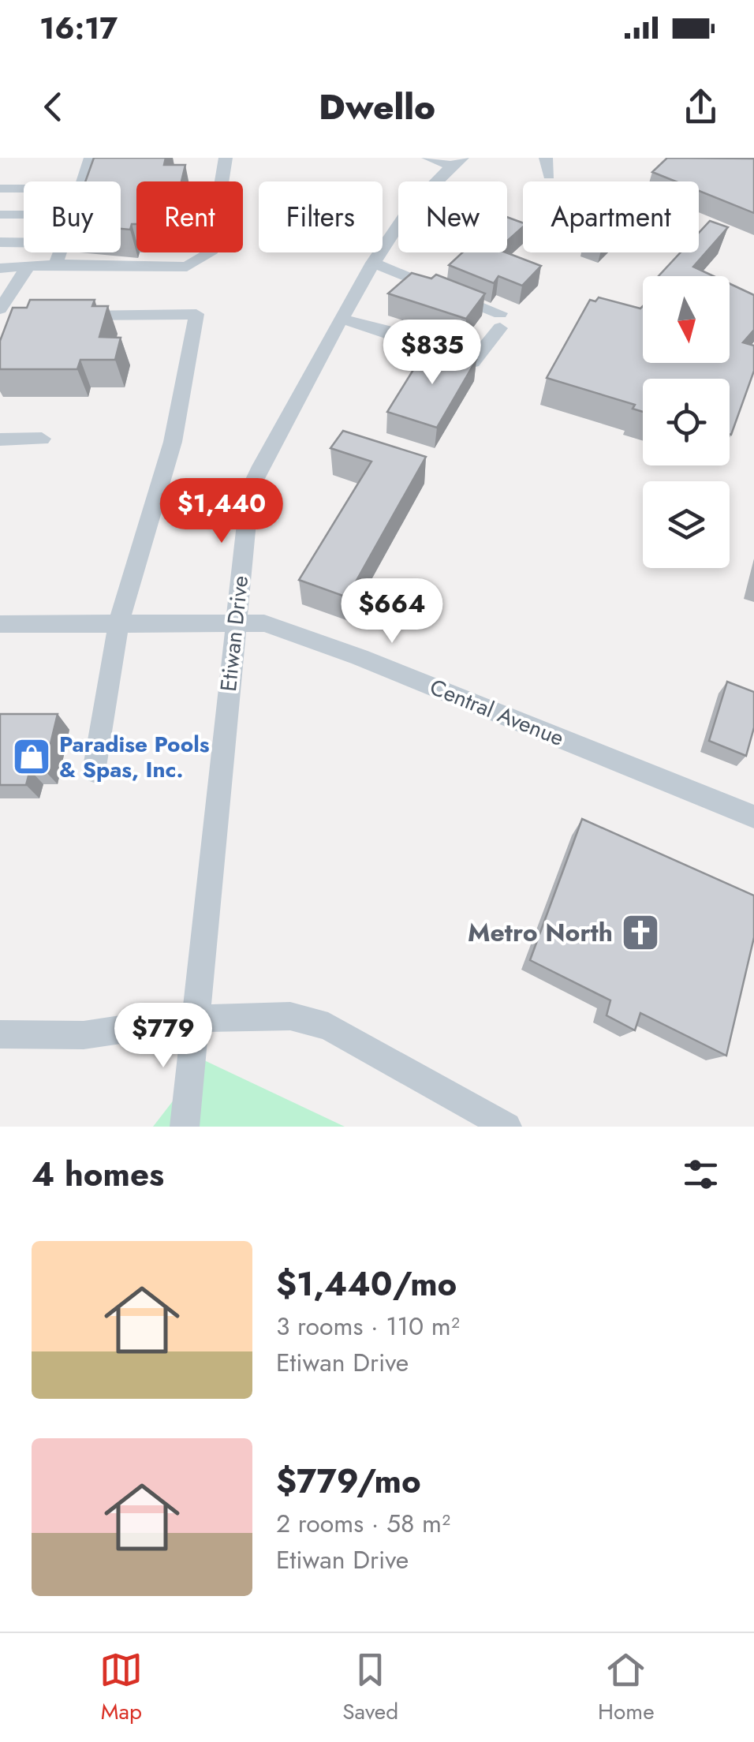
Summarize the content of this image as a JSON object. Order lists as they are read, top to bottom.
{
  "streets": {
    "street": ["Etiwan Drive", "Central Avenue"]
  },
  "crossings": [
    ["Etiwan Drive", "Central Avenue"]
  ],
  "places": {
    "shop": ["Paradise Pools & Spas, Inc."],
    "church": ["Metro North"]
  },
  "north": "bottom",
  "page": {
    "status": "16:17",
    "header": "Dwello",
    "chip": [
      "Buy",
      "Rent",
      "Filters",
      "New",
      "Apartment"
    ],
    "price": [
      "$835",
      "$1,440",
      "$664",
      "$779"
    ],
    "heading": "4 homes",
    "list": [
      {
        "name": "$1,440/mo",
        "note": "3 rooms · 110 m² · Etiwan Drive"
      },
      {
        "name": "$779/mo",
        "note": "2 rooms · 58 m² · Etiwan Drive"
      }
    ],
    "tabs": ["Map", "Saved", "Home"]
  }
}
